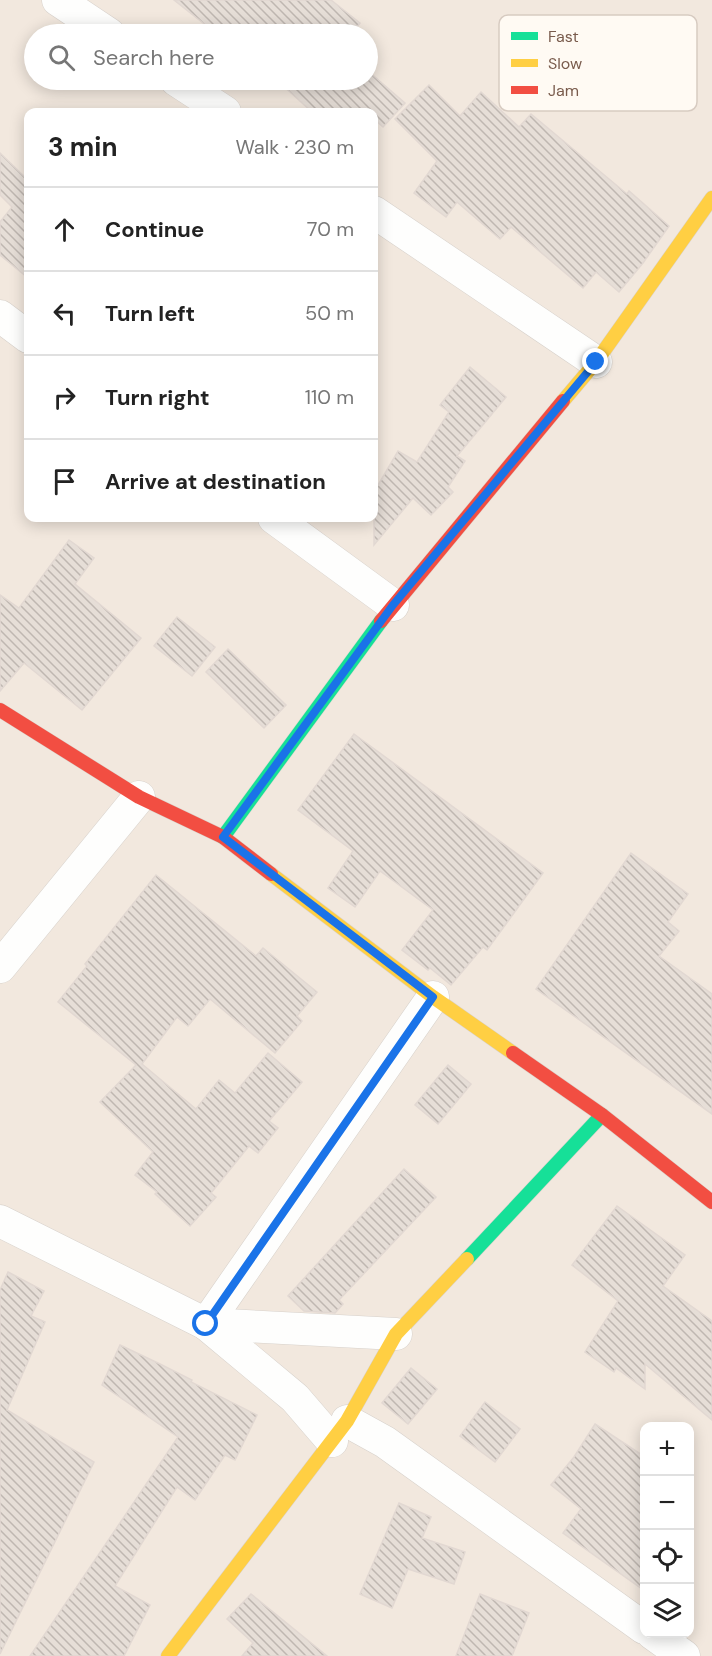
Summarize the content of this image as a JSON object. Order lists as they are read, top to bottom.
{
  "legend": ["Fast", "Slow", "Jam"],
  "page": {
    "search": "Search here",
    "heading": ["3 min", "Walk · 230 m"],
    "list": [
      ["Continue", "70 m"],
      ["Turn left", "50 m"],
      ["Turn right", "110 m"],
      "Arrive at destination"
    ],
    "map_buttons": ["+", "−"]
  }
}
